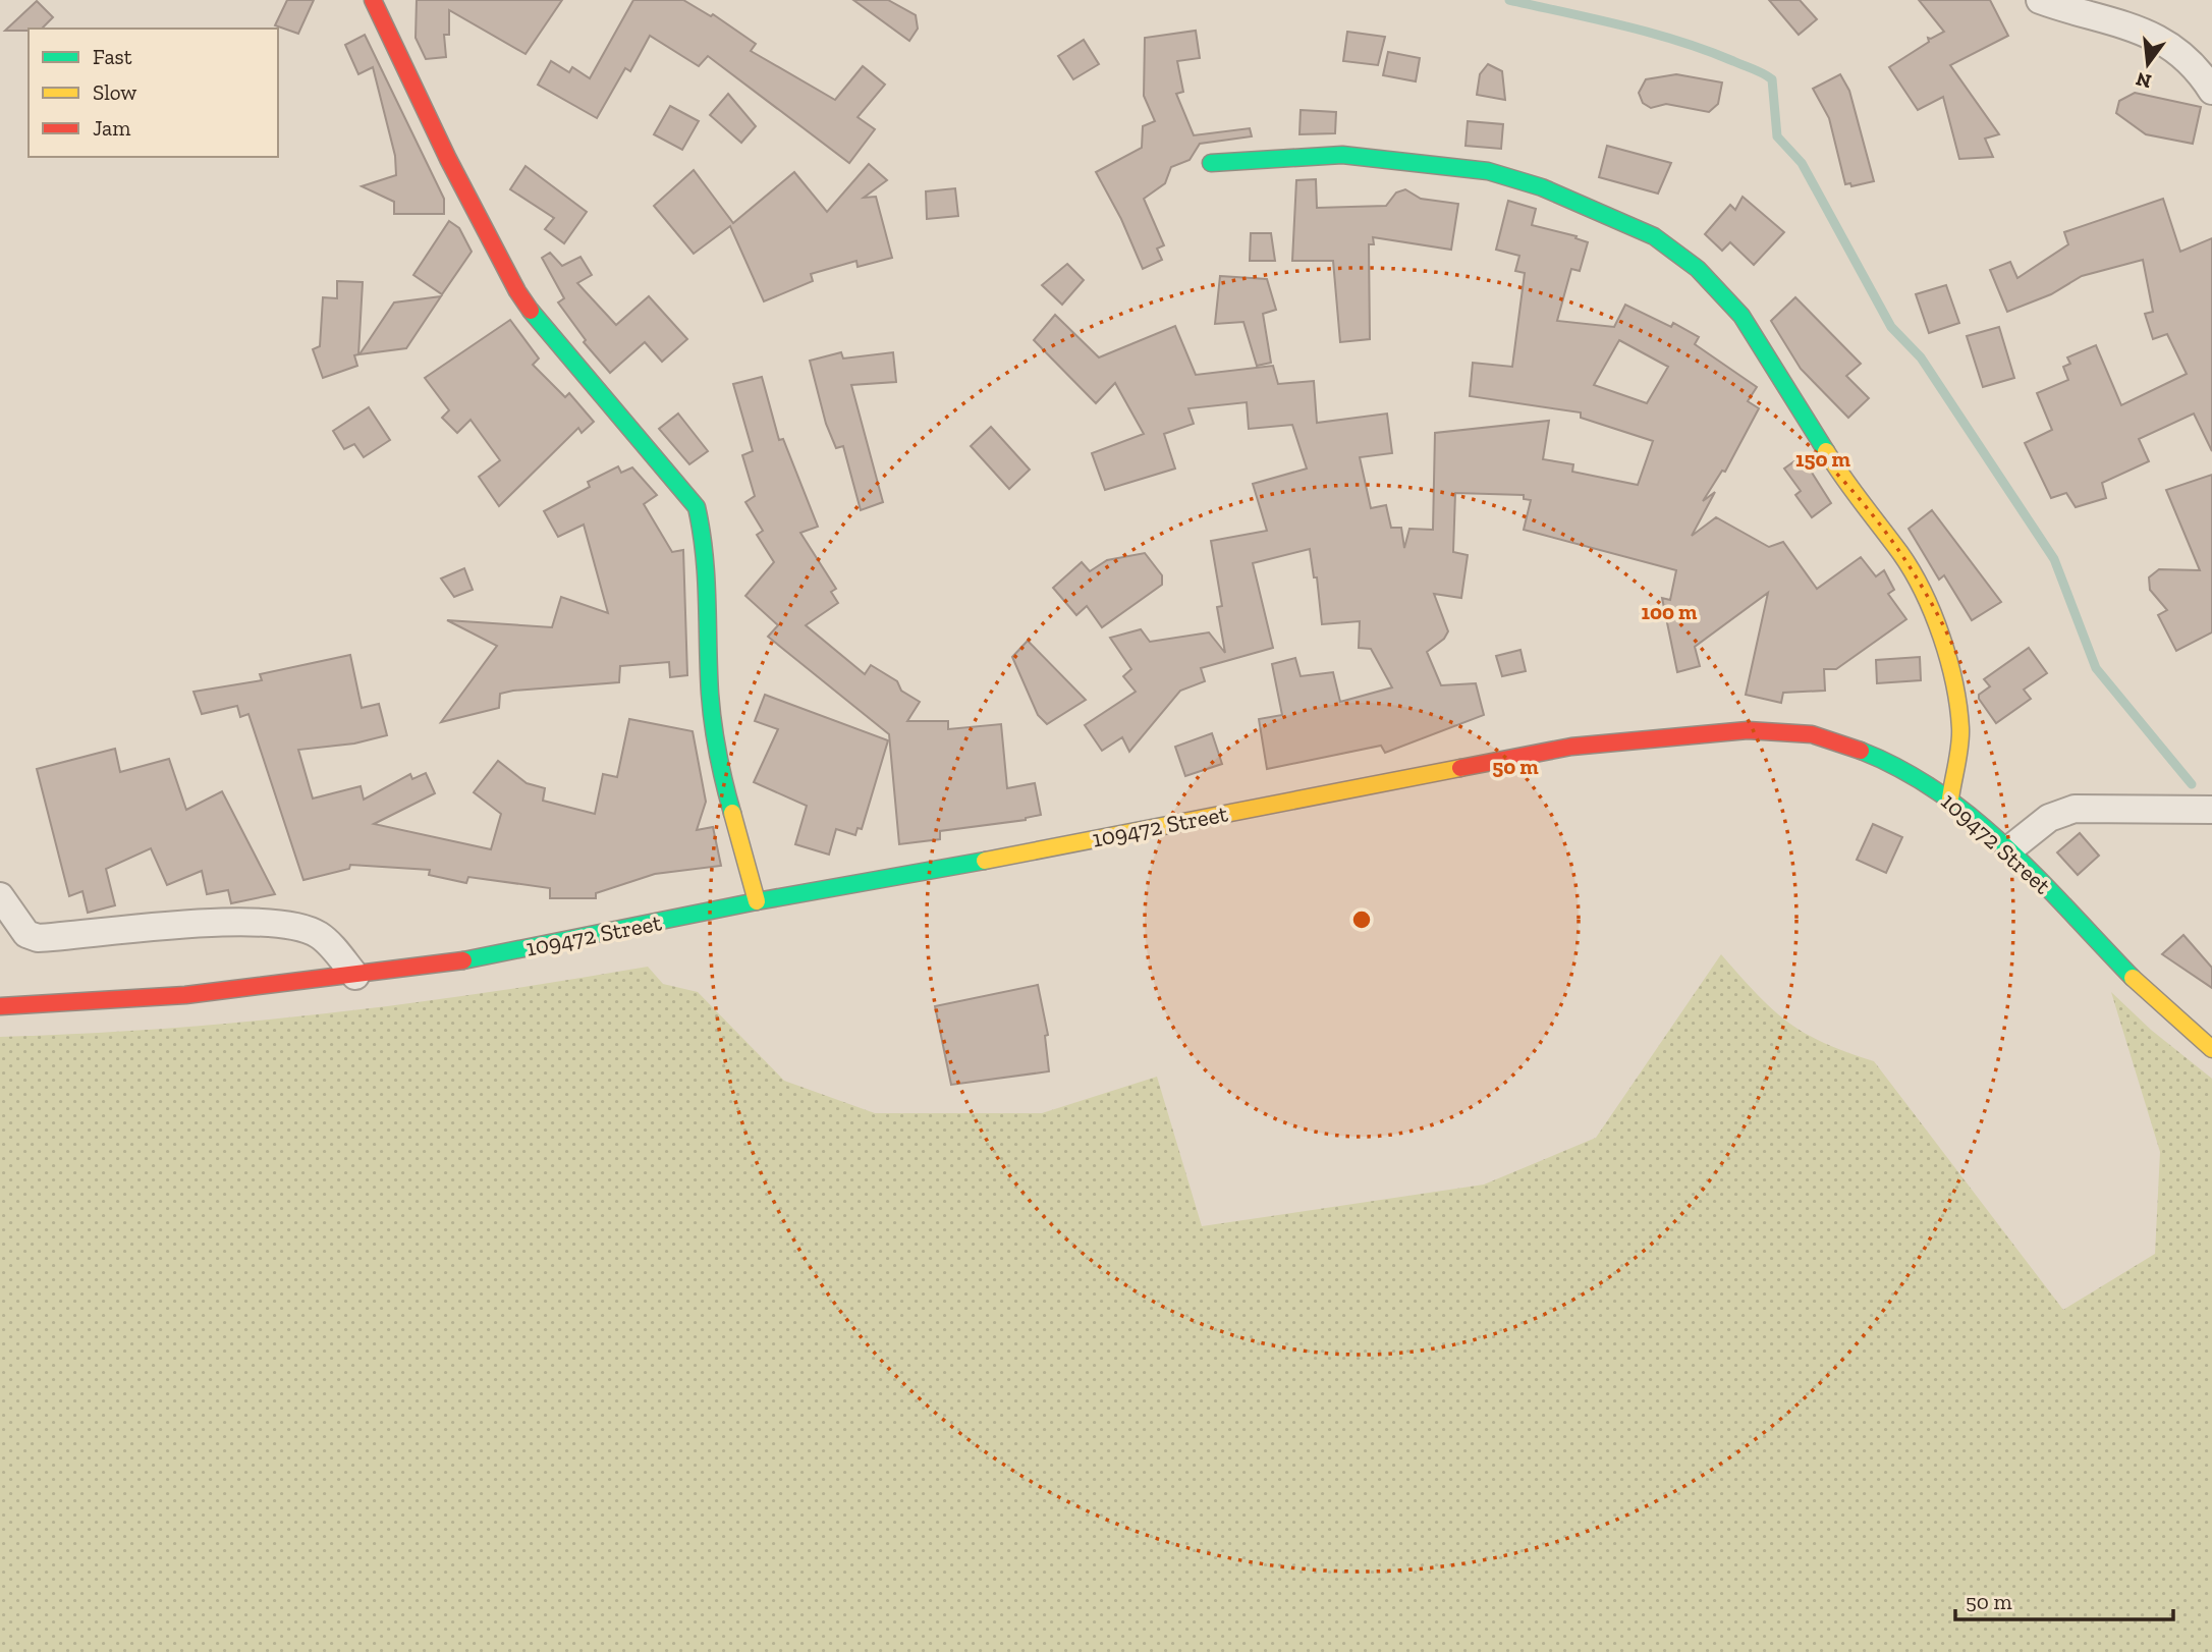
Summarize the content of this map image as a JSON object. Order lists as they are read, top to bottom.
{
  "streets": {
    "street": ["109472 Street"]
  },
  "legend": ["Fast", "Slow", "Jam"],
  "scale_bar": "50 m",
  "north": "bottom",
  "rings": ["150 m", "100 m", "50 m"]
}
